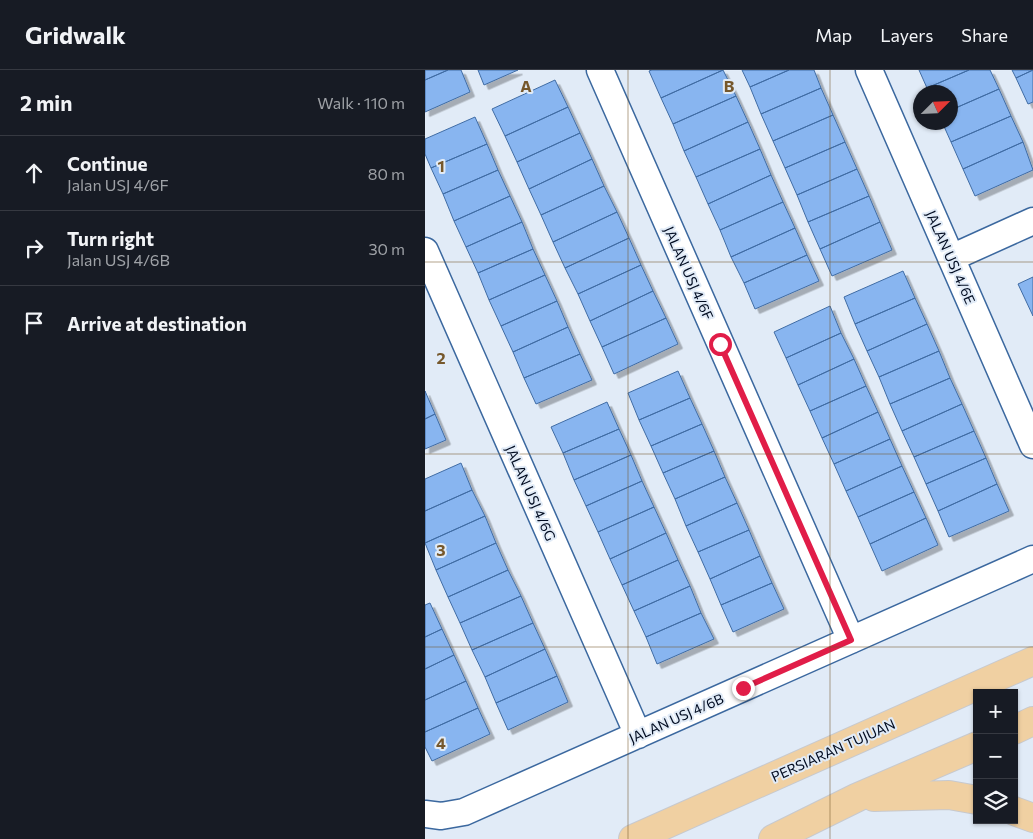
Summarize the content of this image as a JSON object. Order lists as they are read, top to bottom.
{
  "streets": {
    "main road": ["PERSIARAN TUJUAN"],
    "street": [
      "JALAN USJ 4/6E",
      "JALAN USJ 4/6F",
      "JALAN USJ 4/6G",
      "JALAN USJ 4/6B"
    ]
  },
  "crossings": [
    ["JALAN USJ 4/6F", "JALAN USJ 4/6B"],
    ["JALAN USJ 4/6G", "JALAN USJ 4/6B"]
  ],
  "north": "top right",
  "page": {
    "header": "Gridwalk",
    "nav": ["Map", "Layers", "Share"],
    "heading": ["2 min", "Walk · 110 m"],
    "list": [
      ["Continue", "Jalan USJ 4/6F", "80 m"],
      ["Turn right", "Jalan USJ 4/6B", "30 m"],
      "Arrive at destination"
    ],
    "map_buttons": ["+", "−"]
  },
  "grid": {
    "columns": ["A", "B"],
    "rows": [
      "1",
      "2",
      "3",
      "4"
    ]
  }
}
